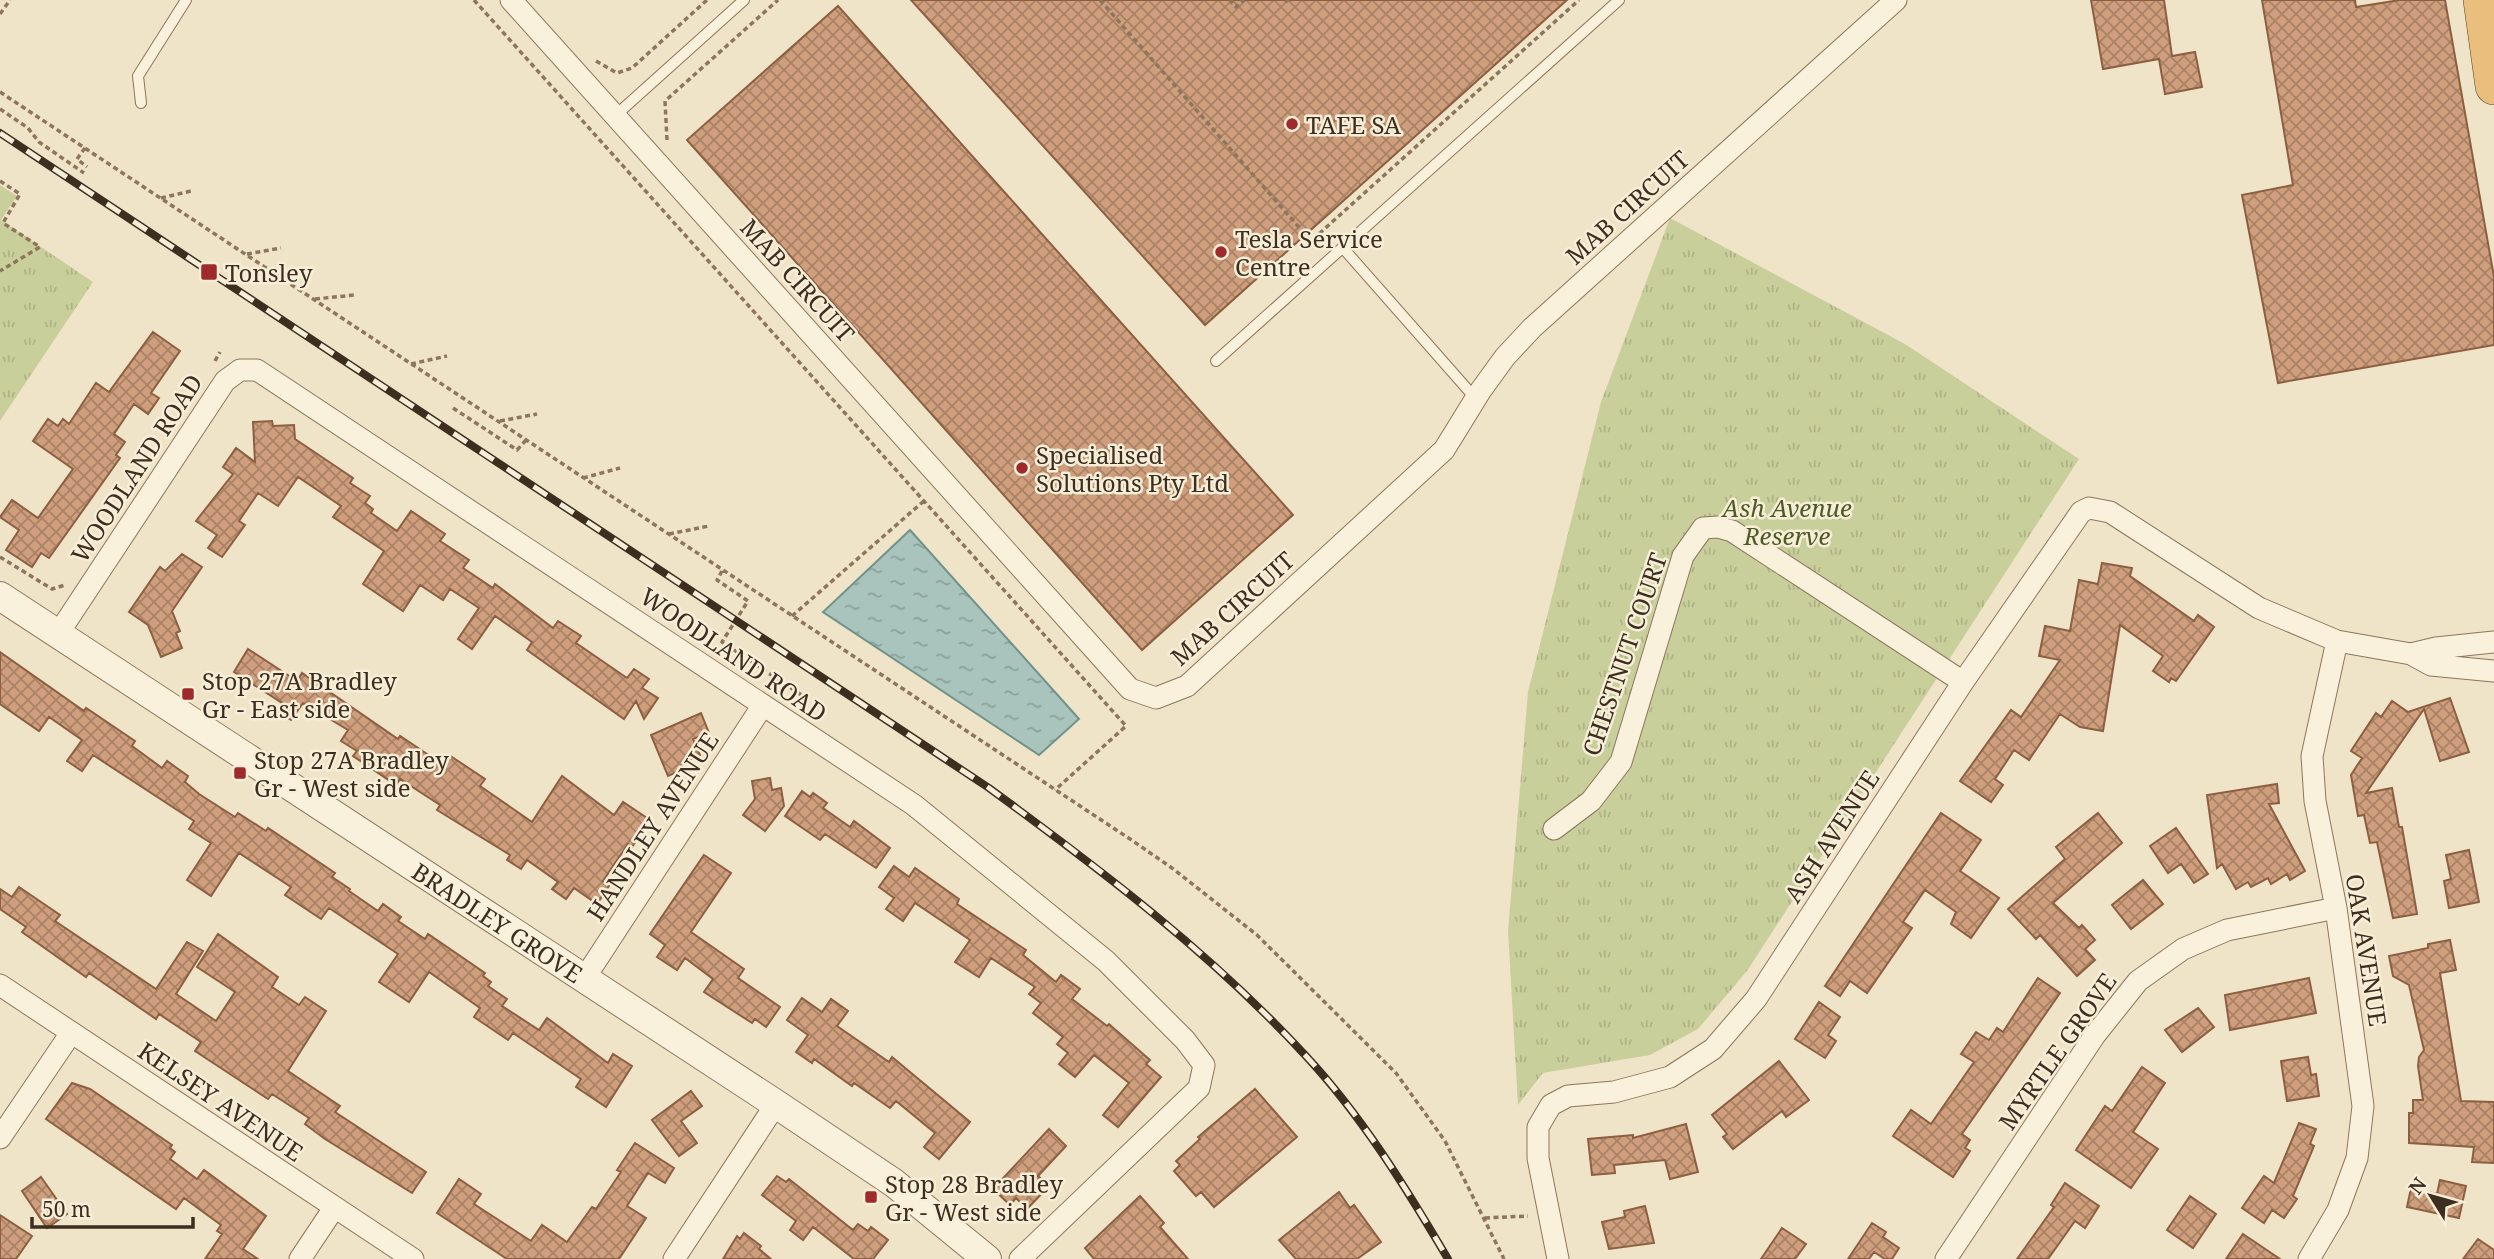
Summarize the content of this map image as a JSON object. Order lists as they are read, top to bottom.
{
  "streets": {
    "street": [
      "MAB CIRCUIT",
      "WOODLAND ROAD",
      "CHESTNUT COURT",
      "HANDLEY AVENUE",
      "ASH AVENUE",
      "BRADLEY GROVE",
      "OAK AVENUE",
      "MYRTLE GROVE",
      "KELSEY AVENUE"
    ]
  },
  "crossings": [
    ["WOODLAND ROAD", "HANDLEY AVENUE"],
    ["WOODLAND ROAD", "BRADLEY GROVE"],
    ["CHESTNUT COURT", "ASH AVENUE"],
    ["HANDLEY AVENUE", "BRADLEY GROVE"],
    ["ASH AVENUE", "OAK AVENUE"],
    ["OAK AVENUE", "MYRTLE GROVE"]
  ],
  "parks": ["Ash Avenue Reserve"],
  "places": {
    "other": ["TAFE SA", "Tesla Service Centre", "Specialised Solutions Pty Ltd"],
    "transit": [
      "Tonsley",
      "Stop 27A Bradley Gr - East side",
      "Stop 27A Bradley Gr - West side",
      "Stop 28 Bradley Gr - West side"
    ]
  },
  "scale_bar": "50 m",
  "north": "top left"
}
